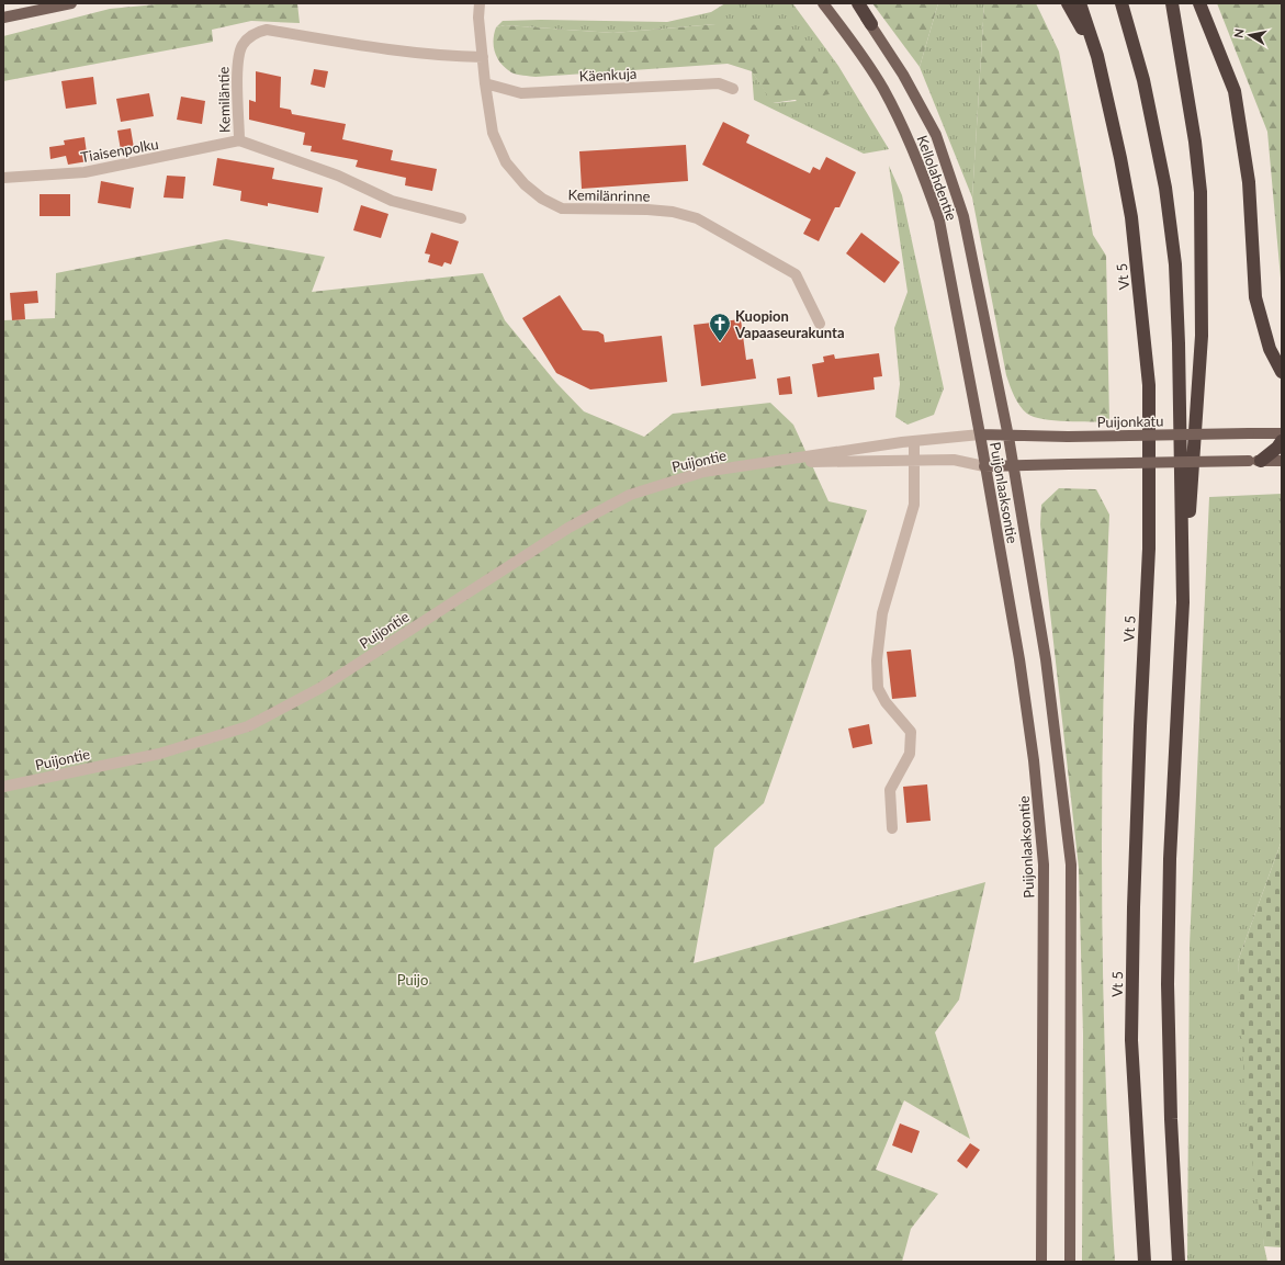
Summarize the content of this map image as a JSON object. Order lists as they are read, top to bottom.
{
  "streets": {
    "highway": ["Vt 5"],
    "main road": ["Kellolahdentie", "Puijonkatu", "Puijonlaaksontie"],
    "street": [
      "Käenkuja",
      "Kemiläntie",
      "Tiaisenpolku",
      "Kemilänrinne",
      "Puijontie"
    ]
  },
  "crossings": [
    ["Käenkuja", "Kemilänrinne"],
    ["Kemiläntie", "Tiaisenpolku"],
    ["Kemiläntie", "Kemilänrinne"],
    ["Kellolahdentie", "Puijonkatu"],
    ["Kellolahdentie", "Puijontie"],
    ["Kellolahdentie", "Puijonlaaksontie"],
    ["Puijonkatu", "Puijontie"],
    ["Puijonkatu", "Puijonlaaksontie"],
    ["Puijontie", "Puijonlaaksontie"]
  ],
  "parks": ["Puijo"],
  "places": {
    "church": ["Kuopion Vapaaseurakunta"]
  },
  "north": "left"
}
